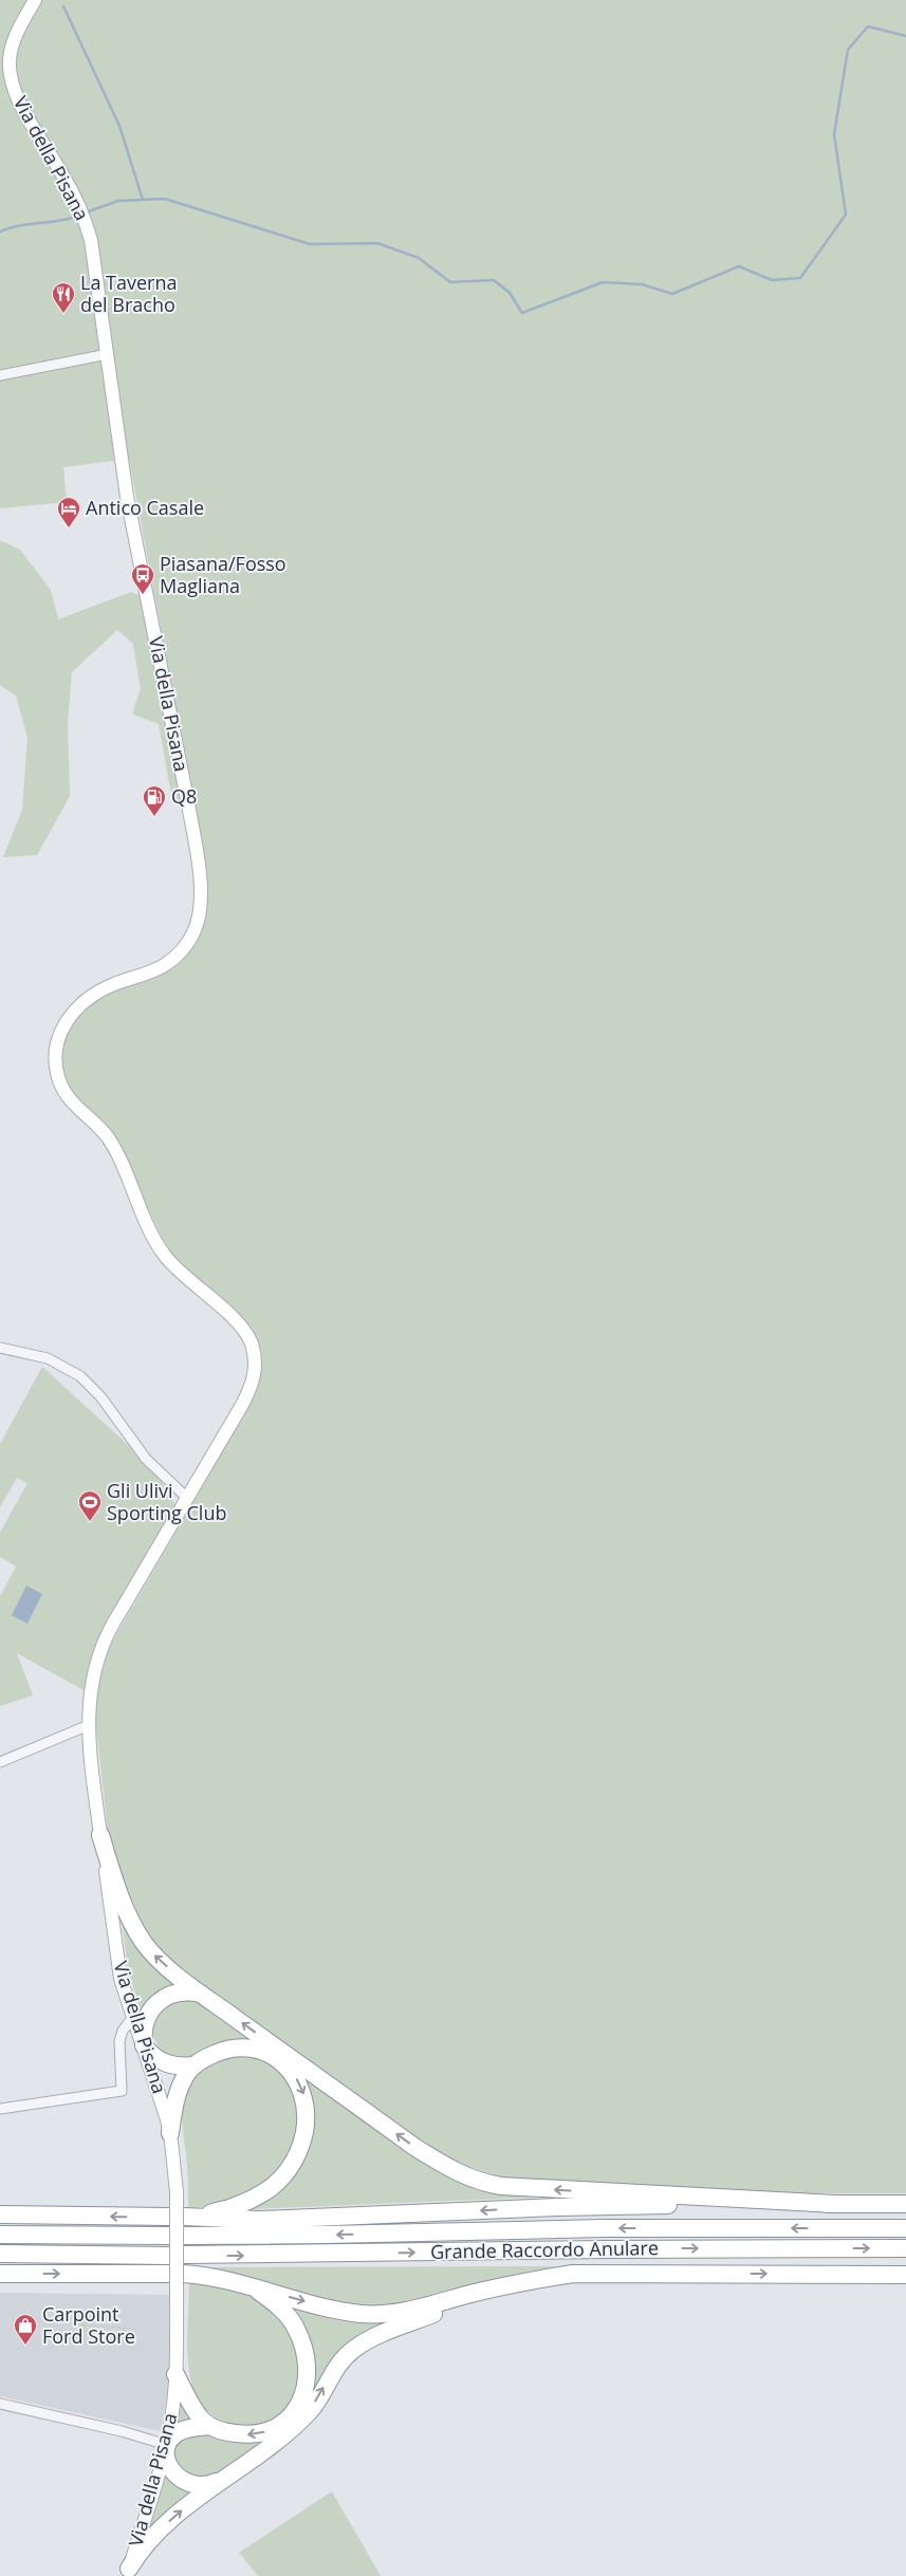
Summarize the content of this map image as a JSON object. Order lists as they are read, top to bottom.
{
  "streets": {
    "highway": ["Grande Raccordo Anulare"],
    "main road": ["Via della Pisana"]
  },
  "places": {
    "restaurant": ["La Taverna del Bracho"],
    "hotel": ["Antico Casale"],
    "bus stop": ["Piasana/Fosso Magliana"],
    "fuel station": ["Q8"],
    "sports": ["Gli Ulivi Sporting Club"],
    "shop": ["Carpoint Ford Store"]
  }
}
